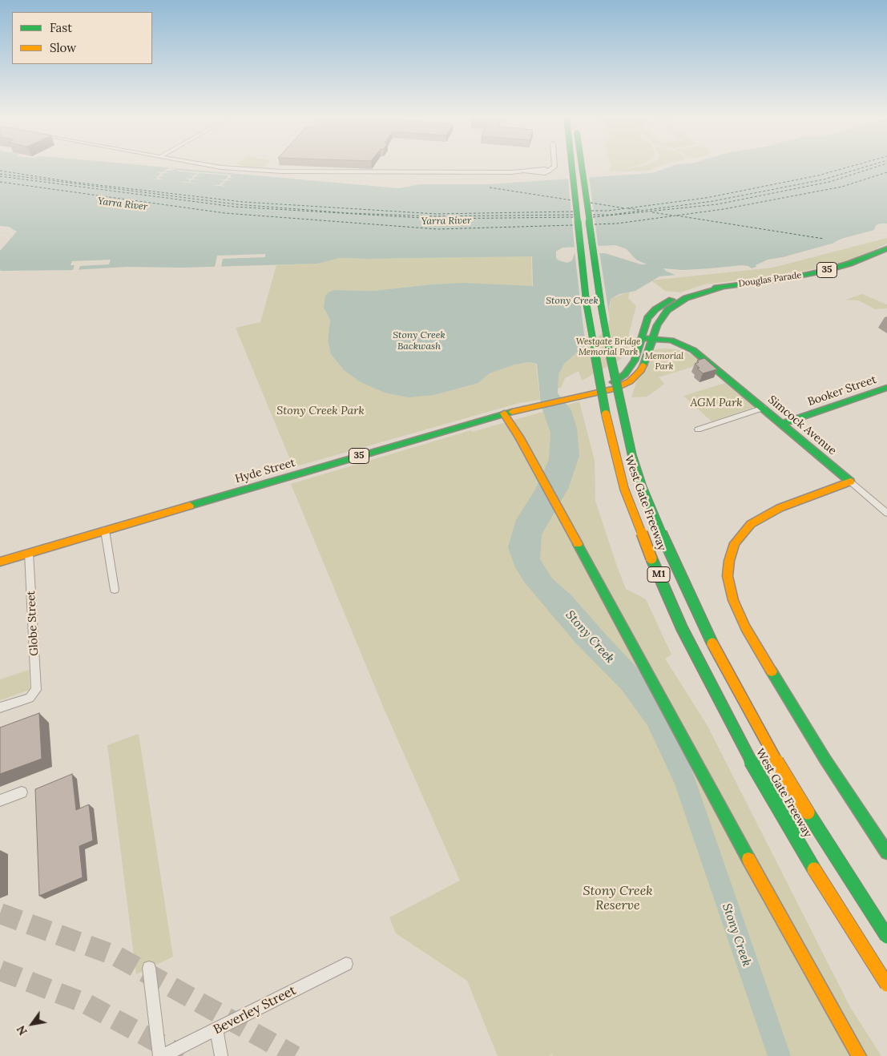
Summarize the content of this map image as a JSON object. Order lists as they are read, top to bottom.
{
  "streets": {
    "main road": [
      "35",
      "Douglas Parade",
      "Booker Street",
      "Simcock Avenue",
      "Hyde Street",
      "West Gate Freeway",
      "M1"
    ],
    "street": ["Globe Street", "Beverley Street"]
  },
  "crossings": [
    ["Douglas Parade", "Simcock Avenue"],
    ["Douglas Parade", "Hyde Street"],
    ["Booker Street", "Simcock Avenue"],
    ["Hyde Street", "Globe Street"]
  ],
  "water": ["Yarra River", "Stony Creek", "Stony Creek Backwash"],
  "parks": [
    "Westgate Bridge Memorial Park",
    "Memorial Park",
    "AGM Park",
    "Stony Creek Park",
    "Stony Creek Reserve"
  ],
  "legend": ["Fast", "Slow"],
  "north": "bottom left"
}
